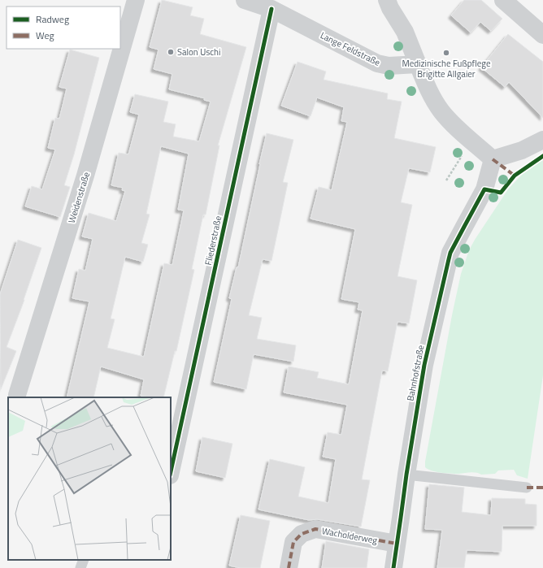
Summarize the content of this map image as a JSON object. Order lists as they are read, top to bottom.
{
  "streets": {
    "street": [
      "Lange Feldstraße",
      "Weidenstraße",
      "Fliederstraße",
      "Bahnhofstraße",
      "Wacholderweg"
    ]
  },
  "crossings": [
    ["Lange Feldstraße", "Fliederstraße"],
    ["Bahnhofstraße", "Wacholderweg"]
  ],
  "places": ["Salon Uschi", "Medizinische Fußpflege Brigitte Allgaier"],
  "legend": ["Radweg", "Weg"]
}
